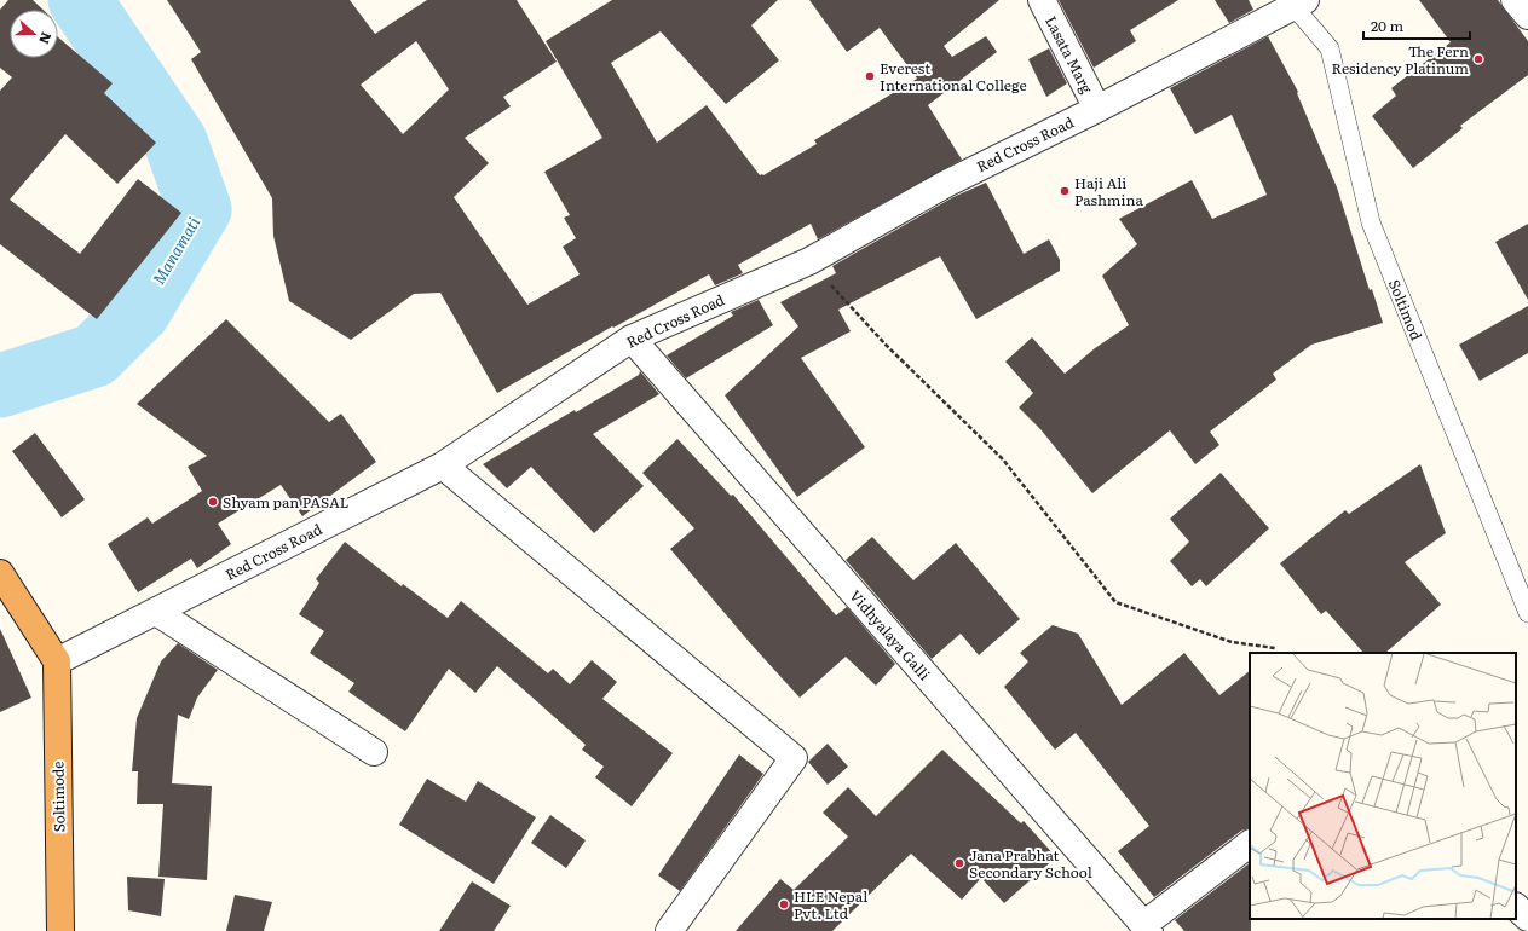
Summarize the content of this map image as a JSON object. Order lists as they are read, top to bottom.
{
  "streets": {
    "highway": ["Soltimode"],
    "street": ["Lasata Marg", "Red Cross Road", "Vidhyalaya Galli"],
    "lane": ["Soltimod"]
  },
  "crossings": [
    ["Lasata Marg", "Red Cross Road"],
    ["Red Cross Road", "Soltimod"],
    ["Red Cross Road", "Vidhyalaya Galli"],
    ["Red Cross Road", "Soltimode"]
  ],
  "water": ["Manamati"],
  "places": [
    "The Fern Residency Platinum",
    "Everest International College",
    "Haji Ali Pashmina",
    "Shyam pan PASAL",
    "Jana Prabhat Secondary School",
    "HLE Nepal Pvt. Ltd"
  ],
  "scale_bar": "20 m",
  "north": "right"
}
